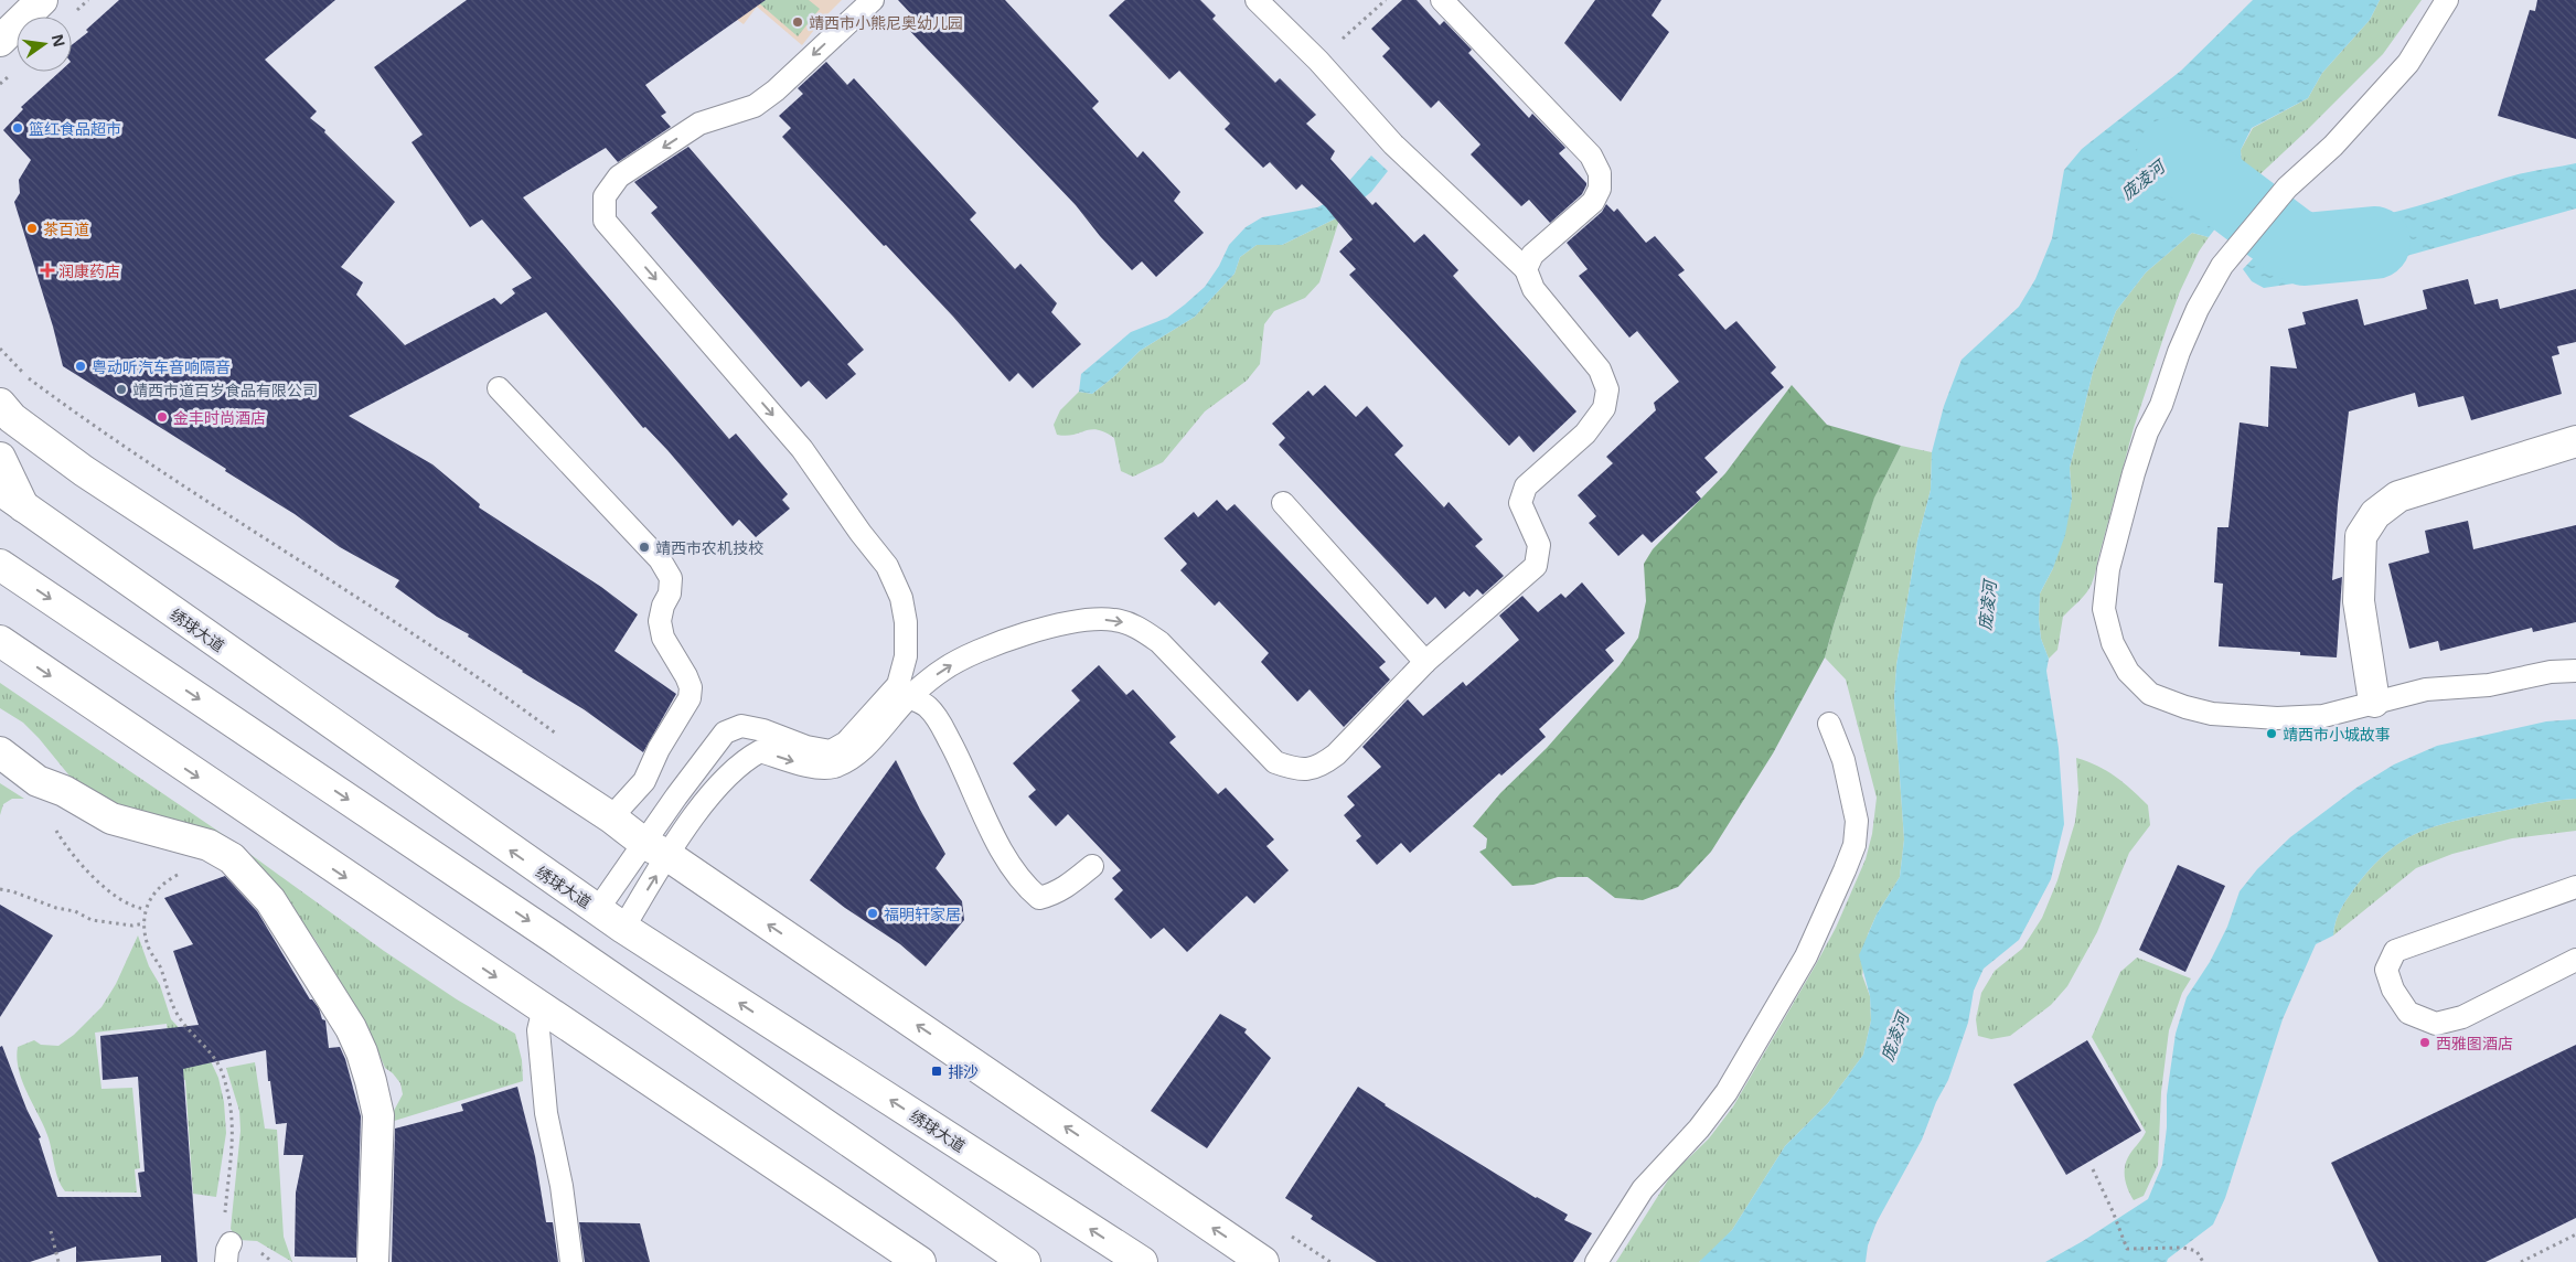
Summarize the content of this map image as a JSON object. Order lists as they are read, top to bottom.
{
  "streets": {
    "street": ["绣球大道"]
  },
  "water": ["庞凌河"],
  "places": {
    "other": [
      "靖西市小熊尼奥幼儿园",
      "篮红食品超市",
      "茶百道",
      "粤动听汽车音响隔音",
      "靖西市道百岁食品有限公司",
      "金丰时尚酒店",
      "靖西市农机技校",
      "靖西市小城故事",
      "福明轩家居",
      "西雅图酒店"
    ],
    "health": ["润康药店"],
    "transit": ["排沙"]
  },
  "north": "right"
}
